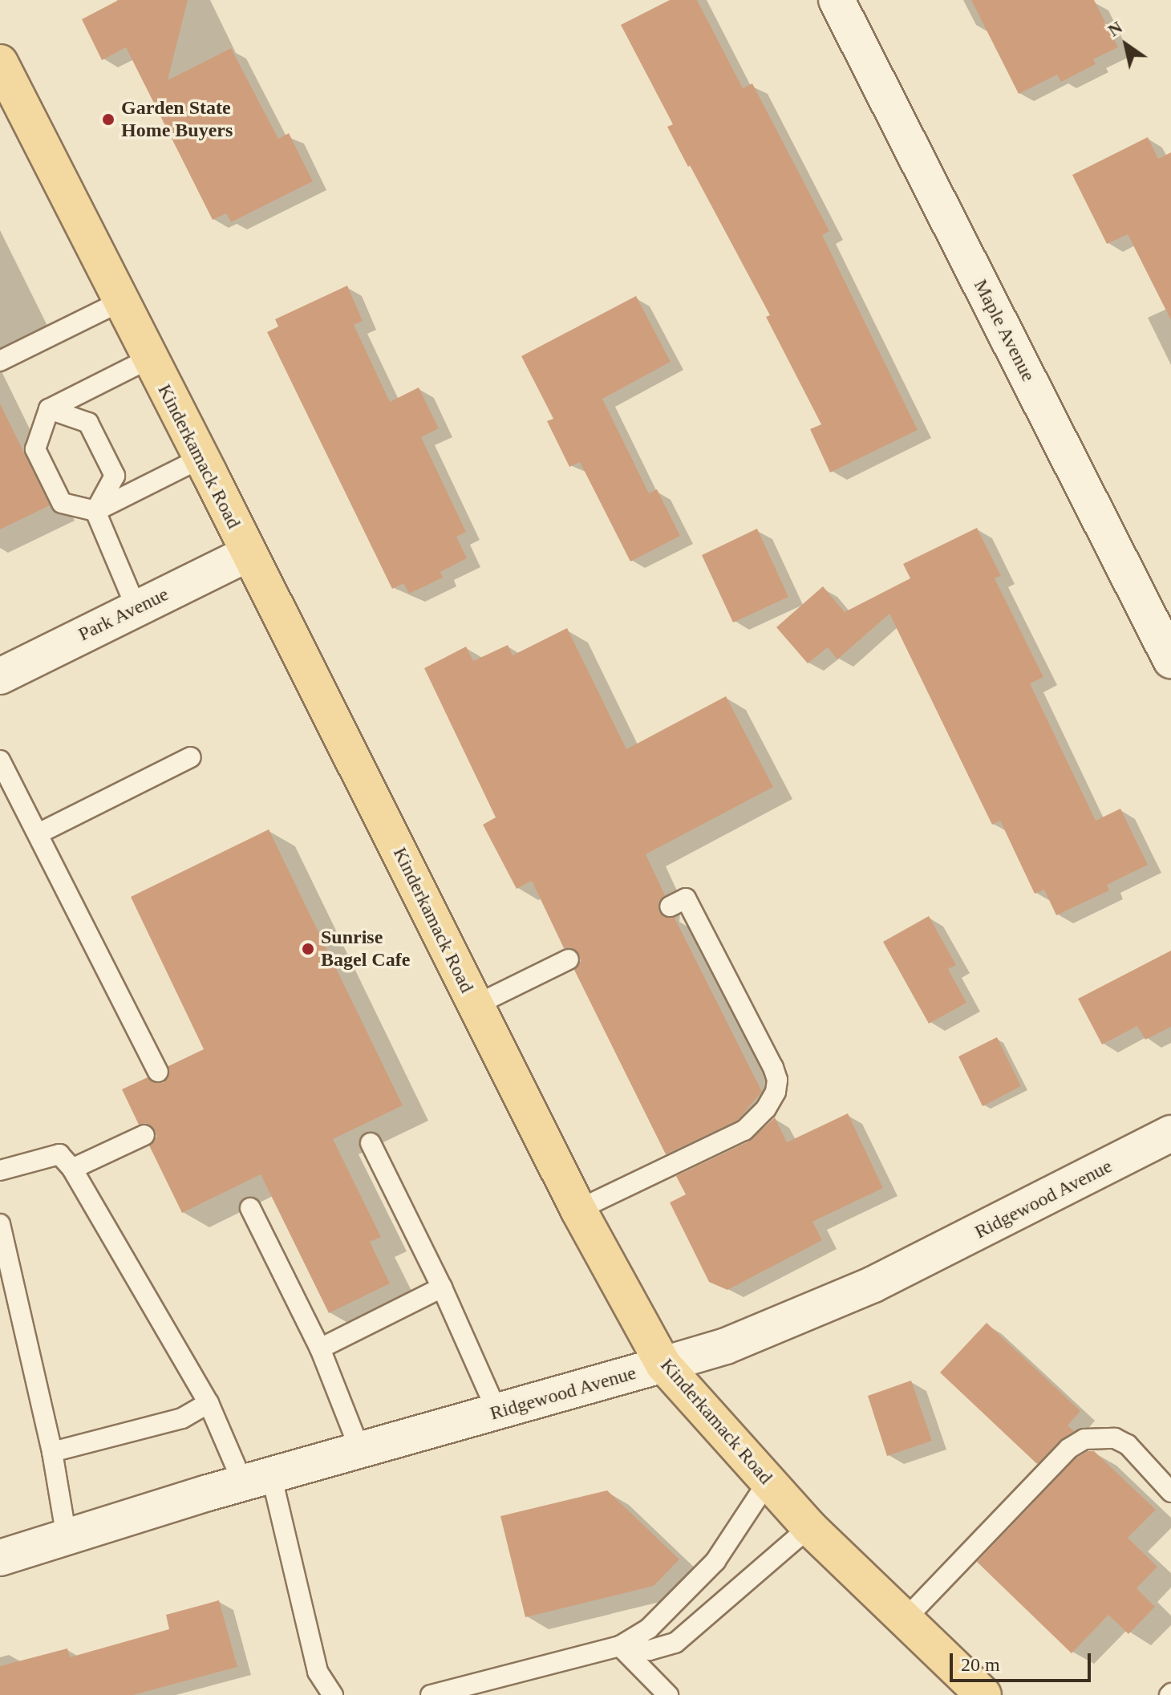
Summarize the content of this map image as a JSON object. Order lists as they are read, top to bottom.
{
  "streets": {
    "main road": ["Kinderkamack Road"],
    "street": ["Maple Avenue", "Park Avenue", "Ridgewood Avenue"]
  },
  "crossings": [
    ["Kinderkamack Road", "Park Avenue"],
    ["Kinderkamack Road", "Ridgewood Avenue"]
  ],
  "places": ["Garden State Home Buyers", "Sunrise Bagel Cafe"],
  "scale_bar": "20 m",
  "north": "top left"
}
